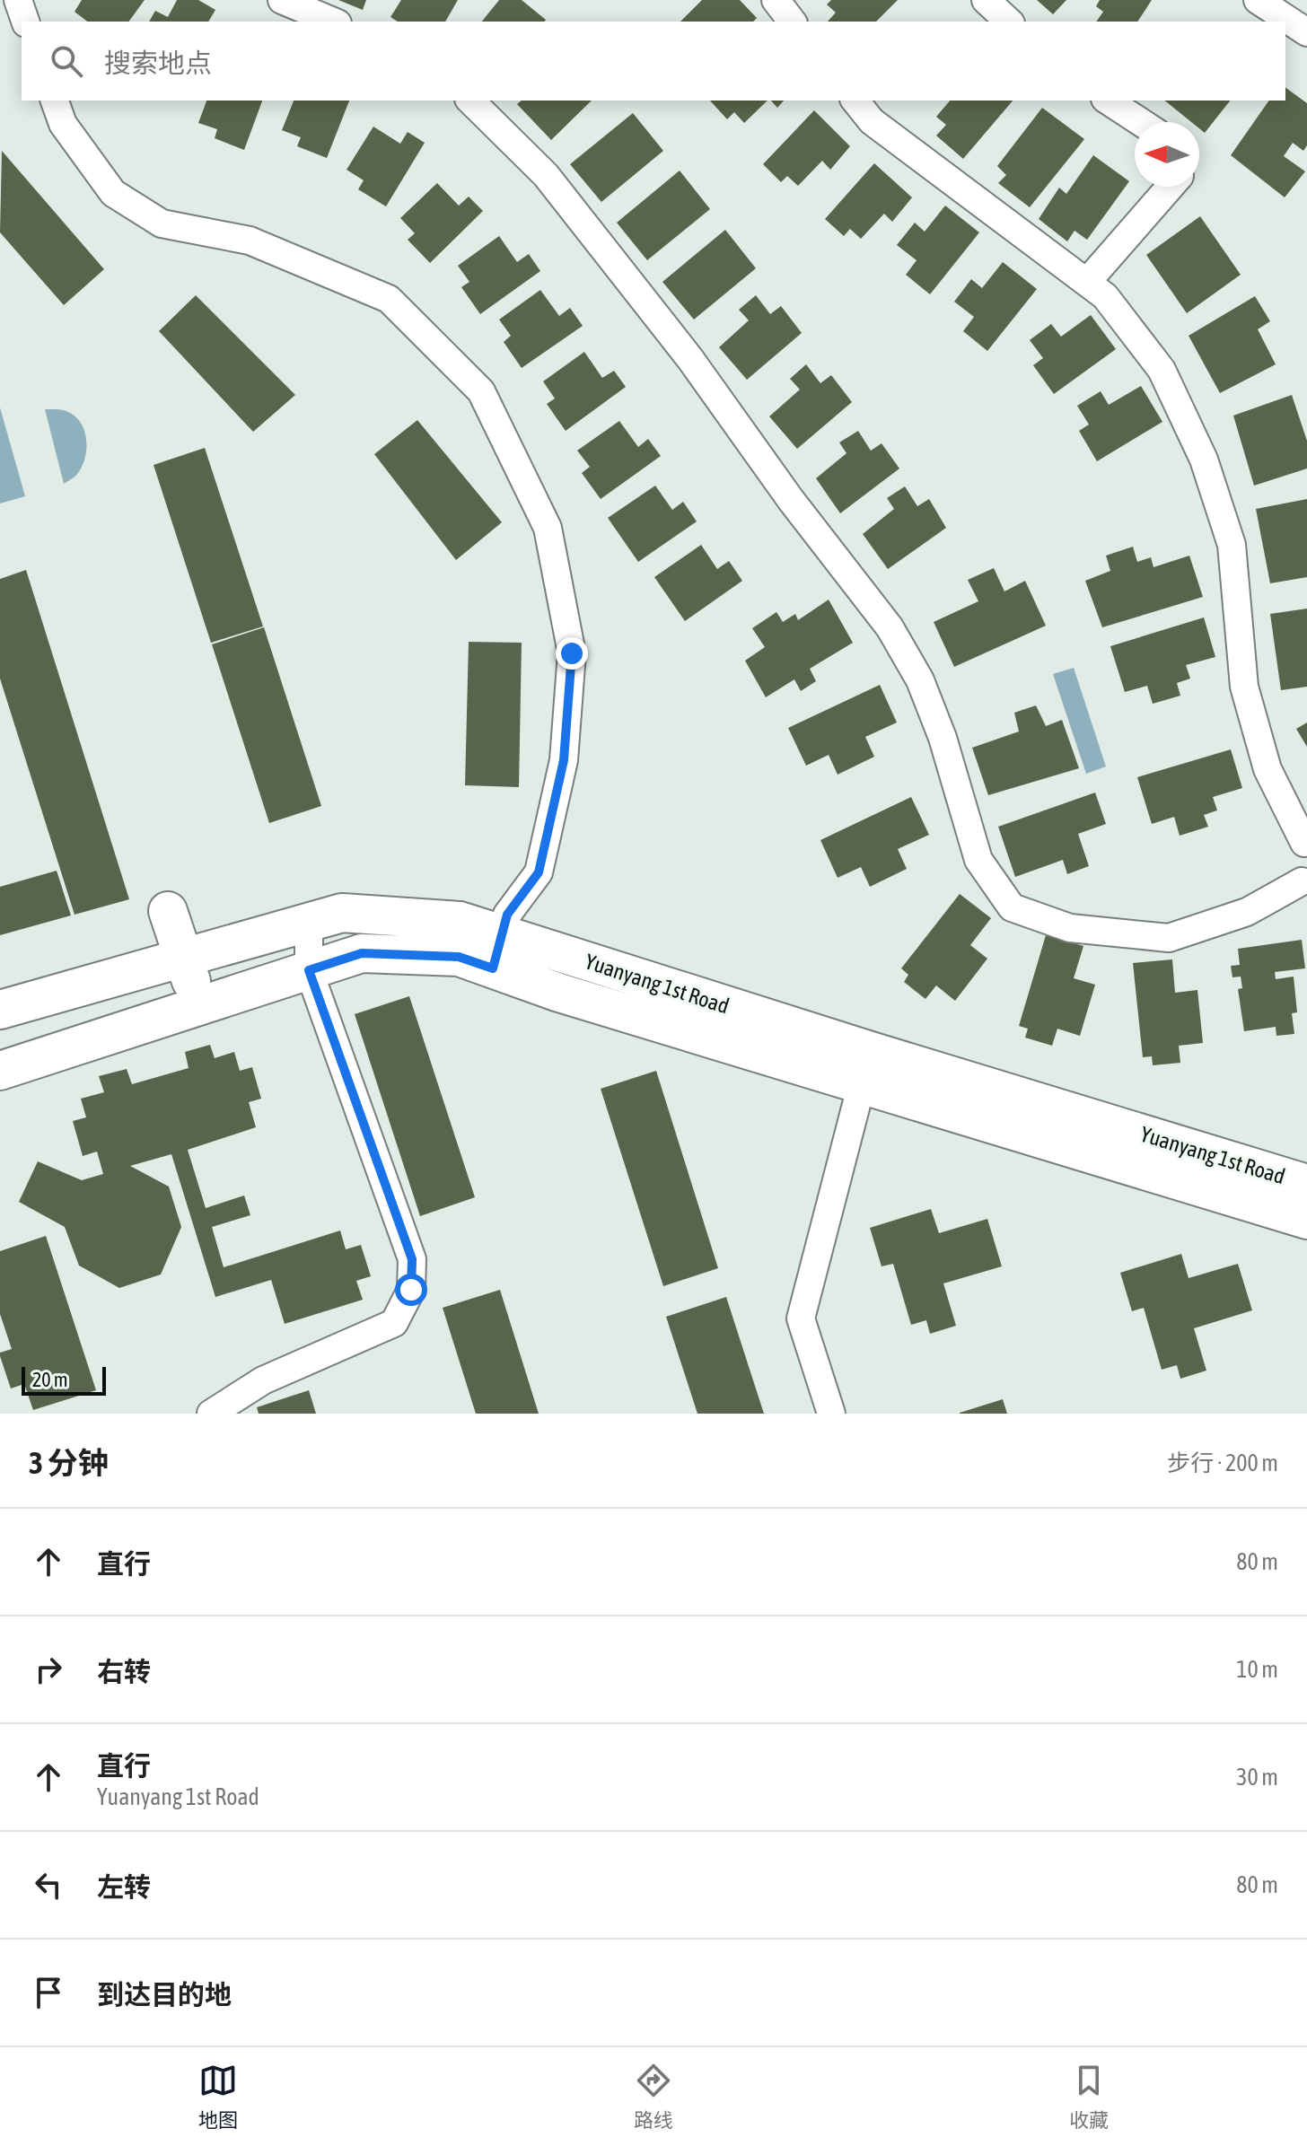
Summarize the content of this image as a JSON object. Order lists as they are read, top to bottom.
{
  "streets": {
    "street": ["Yuanyang 1st Road"]
  },
  "scale_bar": "20 m",
  "north": "left",
  "page": {
    "search": "搜索地点",
    "scale": "20 m",
    "heading": ["3 分钟", "步行 · 200 m"],
    "list": [
      ["直行", "80 m"],
      ["右转", "10 m"],
      ["直行", "Yuanyang 1st Road", "30 m"],
      ["左转", "80 m"],
      "到达目的地"
    ],
    "nav": ["地图", "路线", "收藏"]
  }
}
